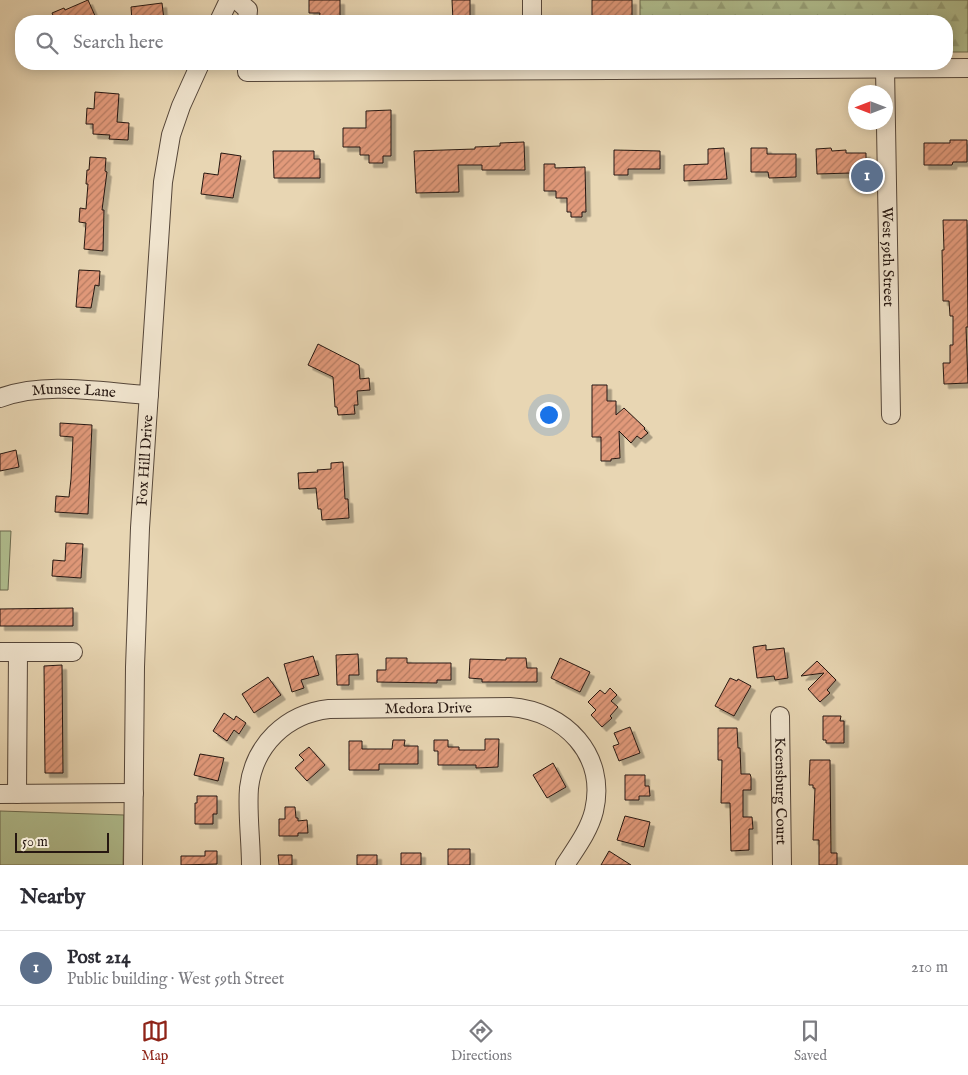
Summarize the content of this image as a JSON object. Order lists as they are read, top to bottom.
{
  "streets": {
    "street": [
      "West 59th Street",
      "Munsee Lane",
      "Fox Hill Drive",
      "Medora Drive",
      "Keensburg Court"
    ]
  },
  "crossings": [
    ["Munsee Lane", "Fox Hill Drive"]
  ],
  "scale_bar": "50 m",
  "north": "left",
  "page": {
    "search": "Search here",
    "pins": "1",
    "scale": "50 m",
    "heading": "Nearby",
    "list": [
      {
        "mark": "1",
        "name": "Post 214",
        "note": "Public building · West 59th Street",
        "value": "210 m"
      }
    ],
    "nav": ["Map", "Directions", "Saved"]
  }
}
